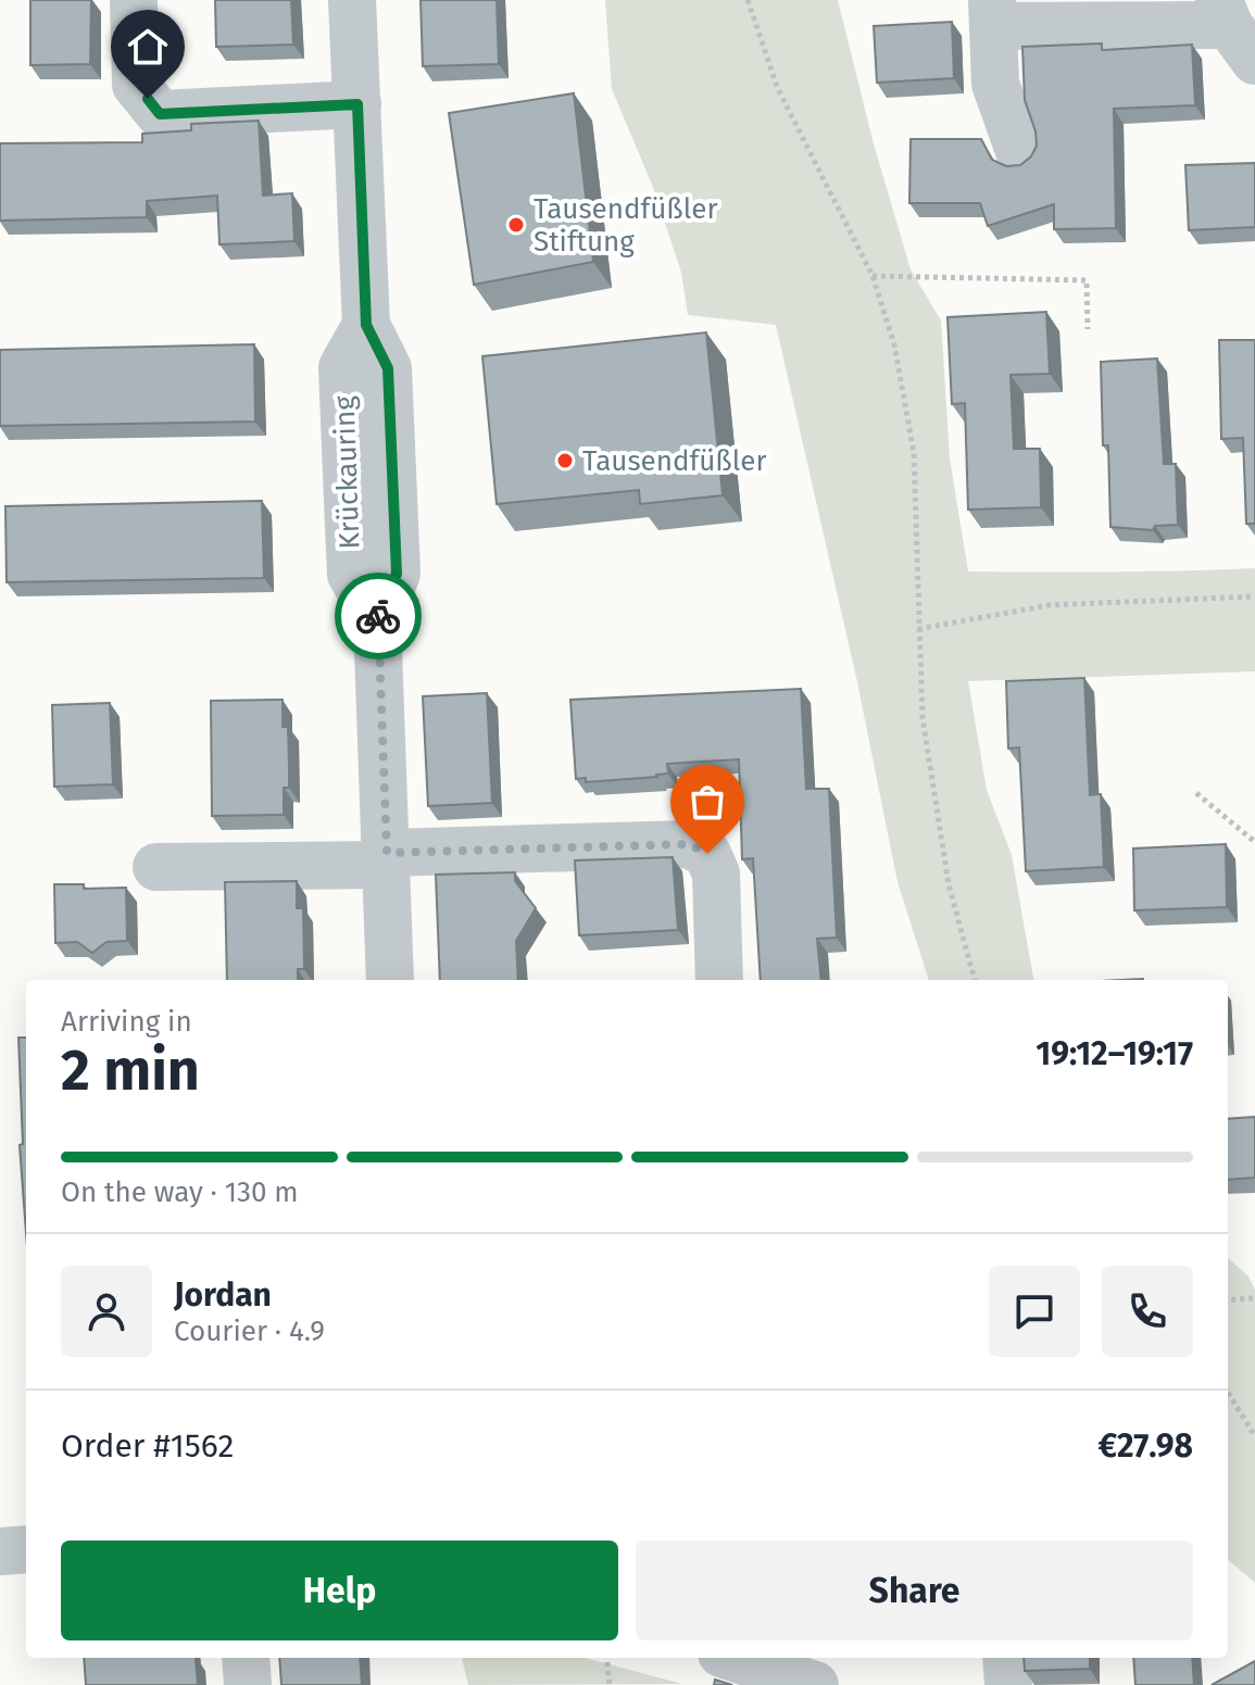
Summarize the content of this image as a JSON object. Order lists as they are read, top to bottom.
{
  "streets": {
    "street": ["Krückauring"]
  },
  "places": ["Tausendfüßler Stiftung", "Tausendfüßler"],
  "page": {
    "heading": ["2 min", "Arriving in", "19:12–19:17"],
    "panel": [
      "Jordan",
      "Courier · 4.9",
      "Order #1562",
      "€27.98"
    ],
    "bar": "On the way · 130 m",
    "buttons": ["Help", "Share"]
  }
}
